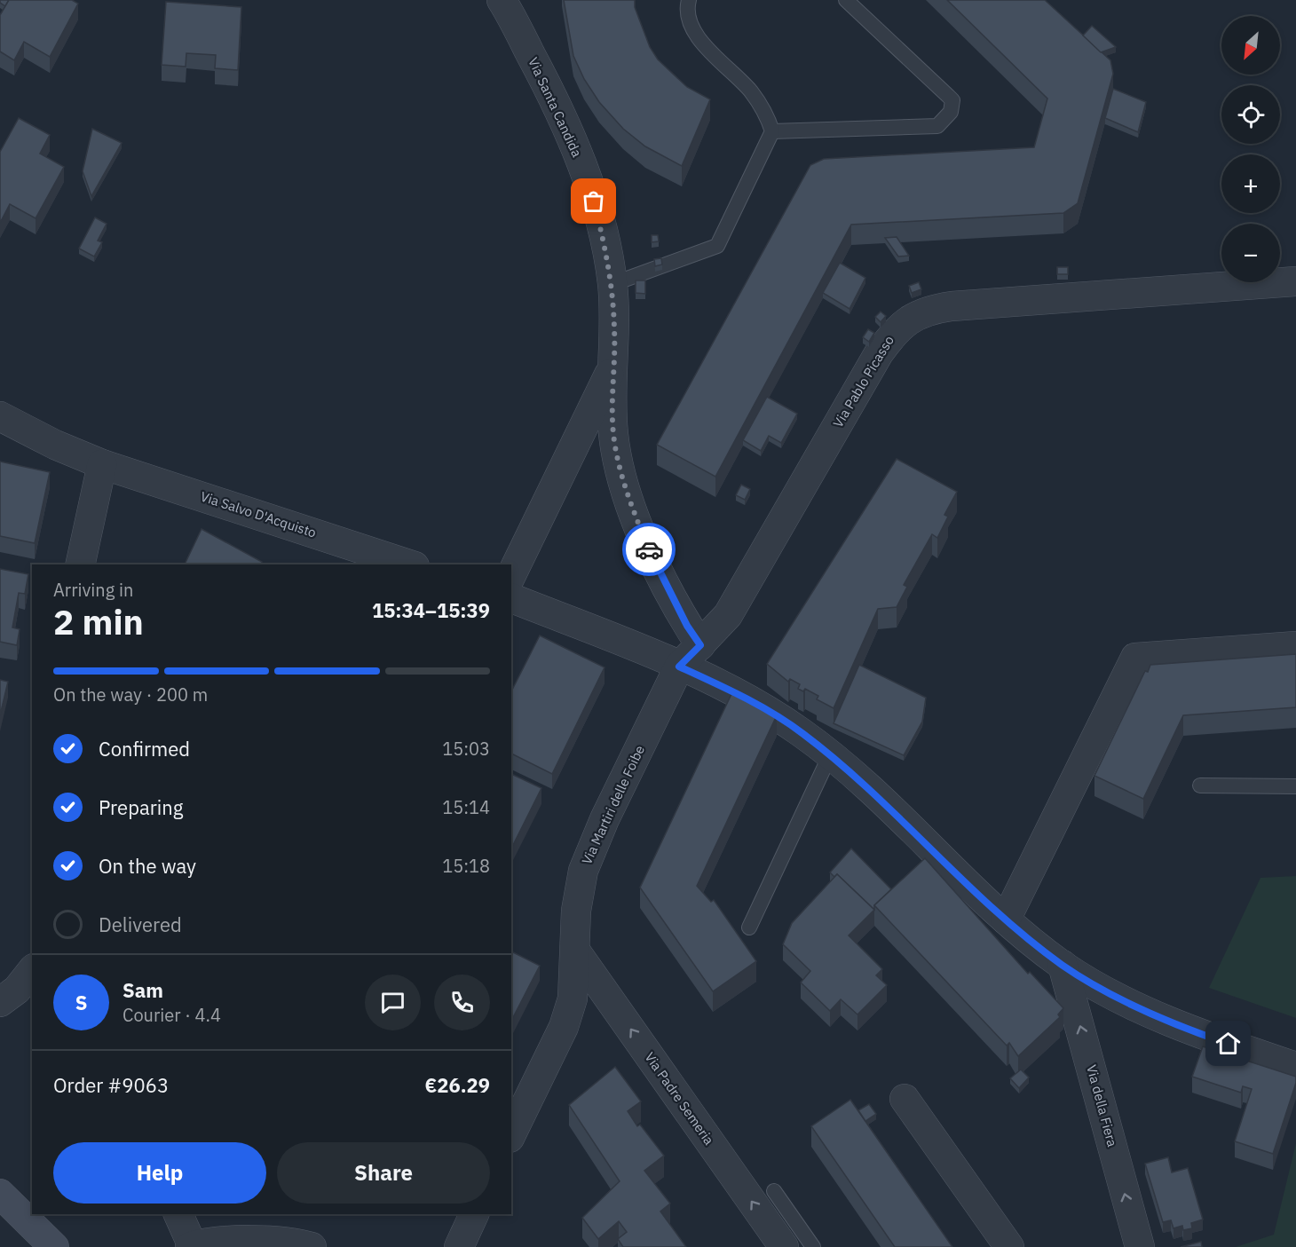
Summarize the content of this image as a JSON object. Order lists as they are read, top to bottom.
{
  "streets": {
    "street": [
      "Via Santa Candida",
      "Via Pablo Picasso",
      "Via Salvo D'Acquisto",
      "Via Martiri delle Foibe",
      "Via Padre Semeria",
      "Via della Fiera"
    ]
  },
  "crossings": [
    ["Via Santa Candida", "Via Pablo Picasso"],
    ["Via Pablo Picasso", "Via Martiri delle Foibe"],
    ["Via Martiri delle Foibe", "Via Padre Semeria"]
  ],
  "one_way": ["Via Padre Semeria"],
  "north": "bottom left",
  "page": {
    "map_buttons": ["+", "−"],
    "heading": ["2 min", "Arriving in", "15:34–15:39"],
    "panel": [
      "Sam",
      "Courier · 4.4",
      "Order #9063",
      "€26.29"
    ],
    "bar": "On the way · 200 m",
    "list": [
      ["Confirmed", "15:03"],
      ["Preparing", "15:14"],
      ["On the way", "15:18"],
      "Delivered"
    ],
    "round": "S",
    "buttons": ["Help", "Share"]
  }
}
